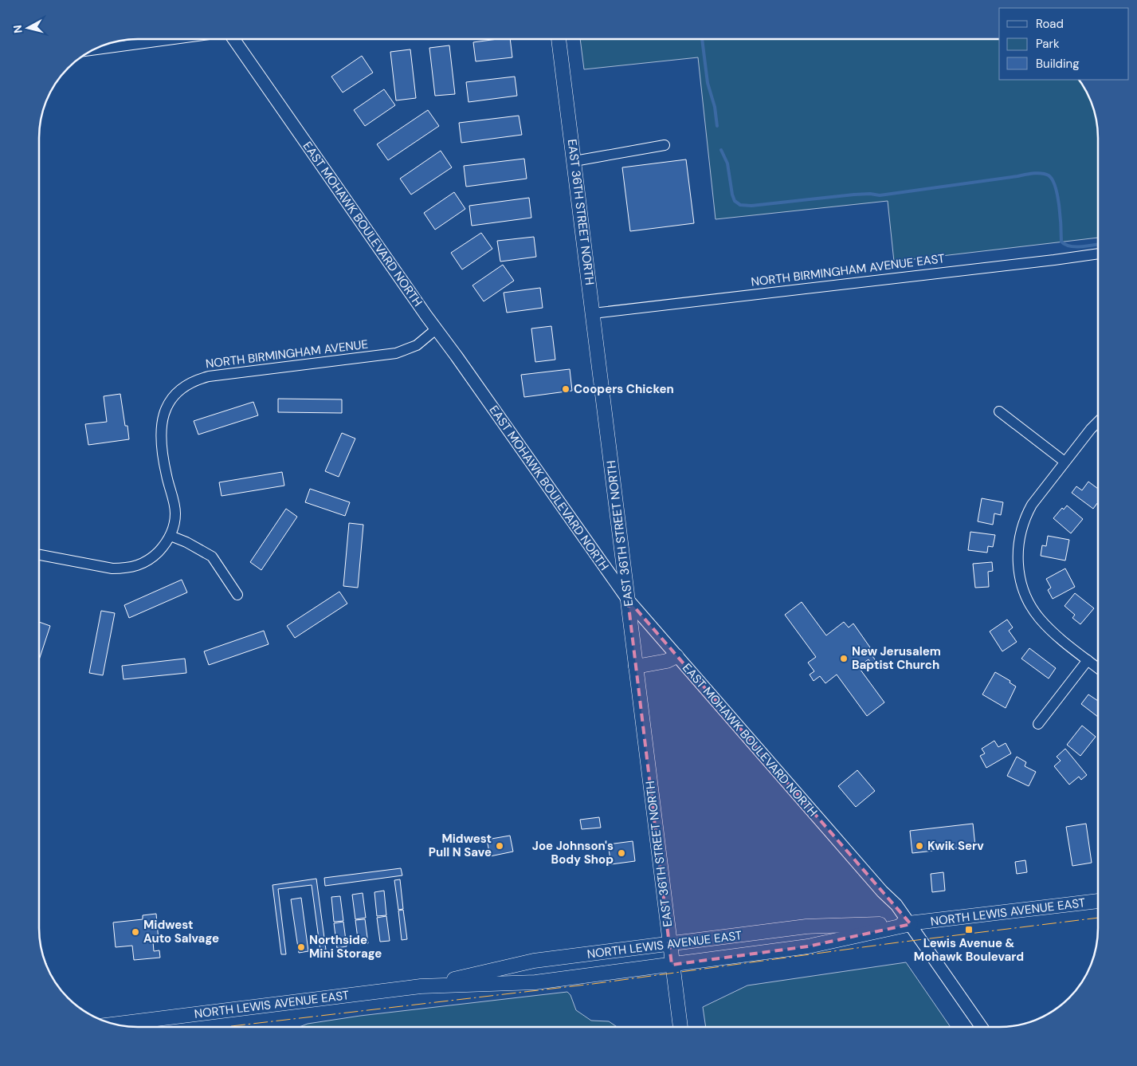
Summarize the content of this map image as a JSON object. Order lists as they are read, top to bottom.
{
  "streets": {
    "main road": ["EAST 36TH STREET NORTH", "NORTH LEWIS AVENUE EAST"],
    "street": ["EAST MOHAWK BOULEVARD NORTH", "NORTH BIRMINGHAM AVENUE EAST", "NORTH BIRMINGHAM AVENUE"]
  },
  "crossings": [
    ["EAST 36TH STREET NORTH", "EAST MOHAWK BOULEVARD NORTH"],
    ["EAST 36TH STREET NORTH", "NORTH BIRMINGHAM AVENUE EAST"],
    ["EAST 36TH STREET NORTH", "NORTH LEWIS AVENUE EAST"],
    ["EAST MOHAWK BOULEVARD NORTH", "NORTH BIRMINGHAM AVENUE"],
    ["EAST MOHAWK BOULEVARD NORTH", "NORTH LEWIS AVENUE EAST"]
  ],
  "places": {
    "other": [
      "Coopers Chicken",
      "New Jerusalem Baptist Church",
      "Midwest Pull N Save",
      "Kwik Serv",
      "Joe Johnson's Body Shop",
      "Midwest Auto Salvage",
      "Northside Mini Storage"
    ],
    "transit": ["Lewis Avenue & Mohawk Boulevard"]
  },
  "legend": ["Road", "Park", "Building"],
  "north": "left"
}
